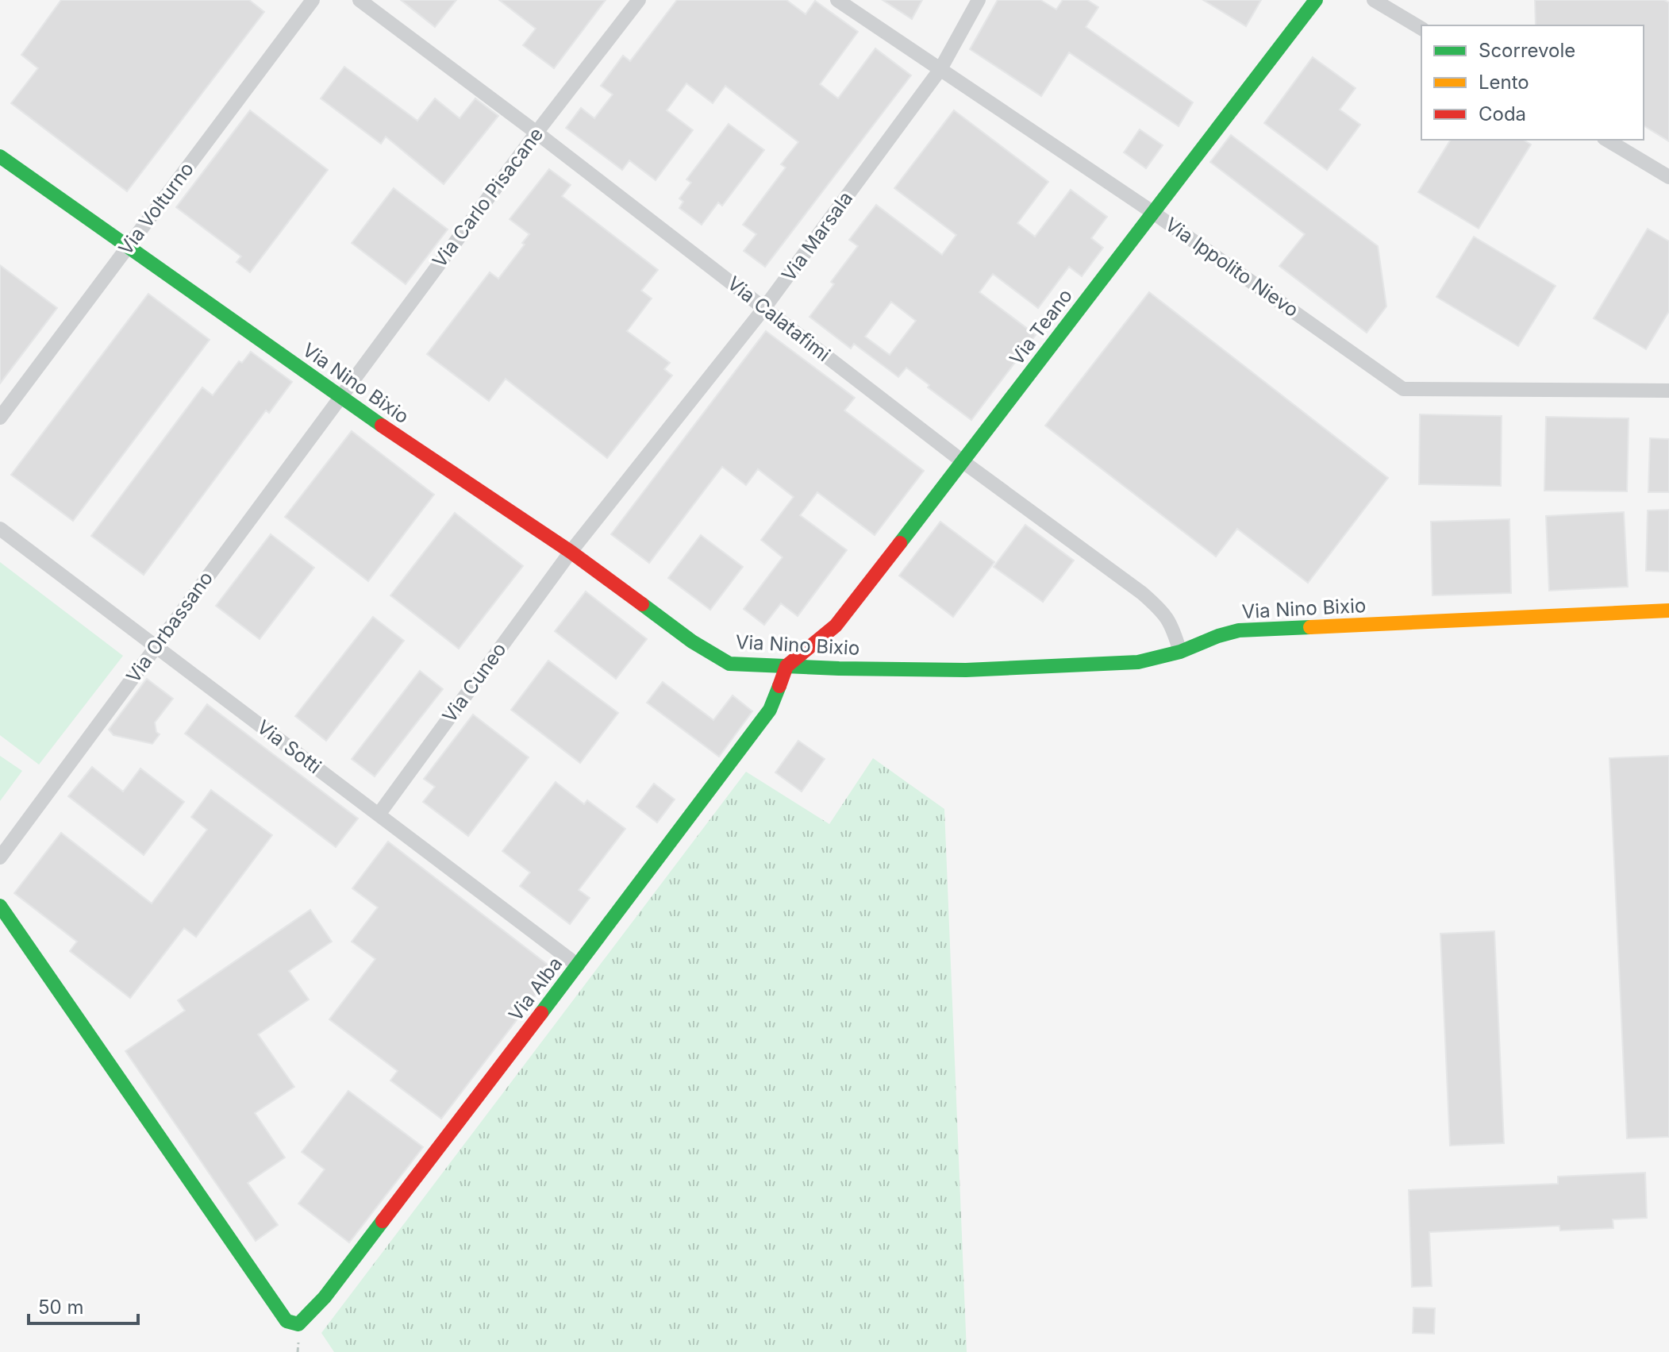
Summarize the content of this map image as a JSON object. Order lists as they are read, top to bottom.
{
  "streets": {
    "street": [
      "Via Carlo Pisacane",
      "Via Volturno",
      "Via Marsala",
      "Via Ippolito Nievo",
      "Via Calatafimi",
      "Via Teano",
      "Via Nino Bixio",
      "Via Orbassano",
      "Via Cuneo",
      "Via Sotti",
      "Via Alba"
    ]
  },
  "crossings": [
    ["Via Carlo Pisacane", "Via Calatafimi"],
    ["Via Carlo Pisacane", "Via Nino Bixio"],
    ["Via Carlo Pisacane", "Via Orbassano"],
    ["Via Volturno", "Via Nino Bixio"],
    ["Via Marsala", "Via Ippolito Nievo"],
    ["Via Marsala", "Via Calatafimi"],
    ["Via Marsala", "Via Nino Bixio"],
    ["Via Marsala", "Via Cuneo"],
    ["Via Ippolito Nievo", "Via Teano"],
    ["Via Calatafimi", "Via Teano"],
    ["Via Calatafimi", "Via Nino Bixio"],
    ["Via Teano", "Via Nino Bixio"],
    ["Via Teano", "Via Alba"],
    ["Via Nino Bixio", "Via Orbassano"],
    ["Via Nino Bixio", "Via Cuneo"],
    ["Via Nino Bixio", "Via Alba"],
    ["Via Orbassano", "Via Sotti"],
    ["Via Cuneo", "Via Sotti"],
    ["Via Sotti", "Via Alba"]
  ],
  "legend": ["Scorrevole", "Lento", "Coda"],
  "scale_bar": "50 m"
}
